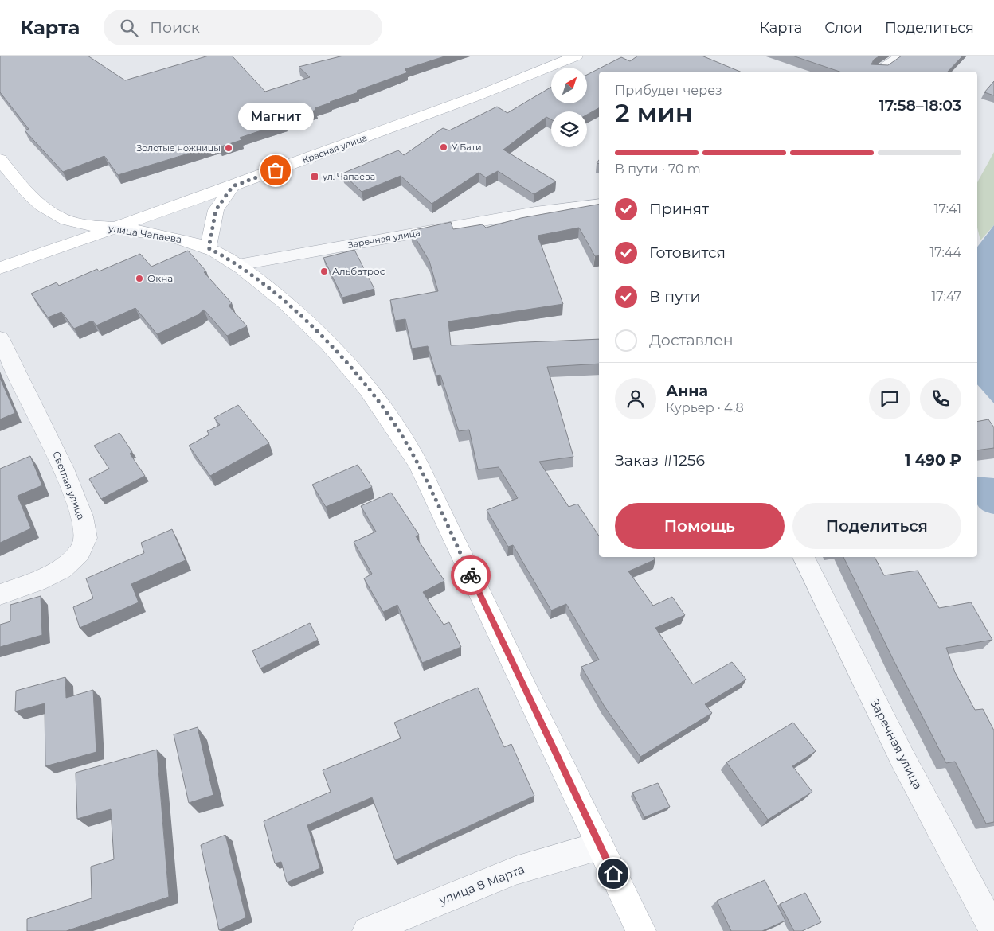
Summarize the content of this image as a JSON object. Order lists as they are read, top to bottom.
{
  "streets": {
    "street": [
      "Красная улица",
      "улица Чапаева",
      "Заречная улица",
      "Светлая улица",
      "улица 8 Марта"
    ]
  },
  "crossings": [
    ["Красная улица", "улица Чапаева"],
    ["улица Чапаева", "Заречная улица"],
    ["улица Чапаева", "улица 8 Марта"]
  ],
  "places": {
    "other": [
      "У Бати",
      "Золотые ножницы",
      "Магнит",
      "Альбатрос",
      "Окна"
    ],
    "transit": ["ул. Чапаева"]
  },
  "north": "top right",
  "page": {
    "header": "Карта",
    "search": "Поиск",
    "nav": ["Карта", "Слои", "Поделиться"],
    "heading": ["2 мин", "Прибудет через", "17:58–18:03"],
    "panel": [
      "Анна",
      "Курьер · 4.8",
      "Заказ #1256",
      "1 490 ₽"
    ],
    "bubble": "Магнит",
    "bar": "В пути · 70 m",
    "list": [
      ["Принят", "17:41"],
      ["Готовится", "17:44"],
      ["В пути", "17:47"],
      "Доставлен"
    ],
    "buttons": ["Помощь", "Поделиться"]
  }
}
